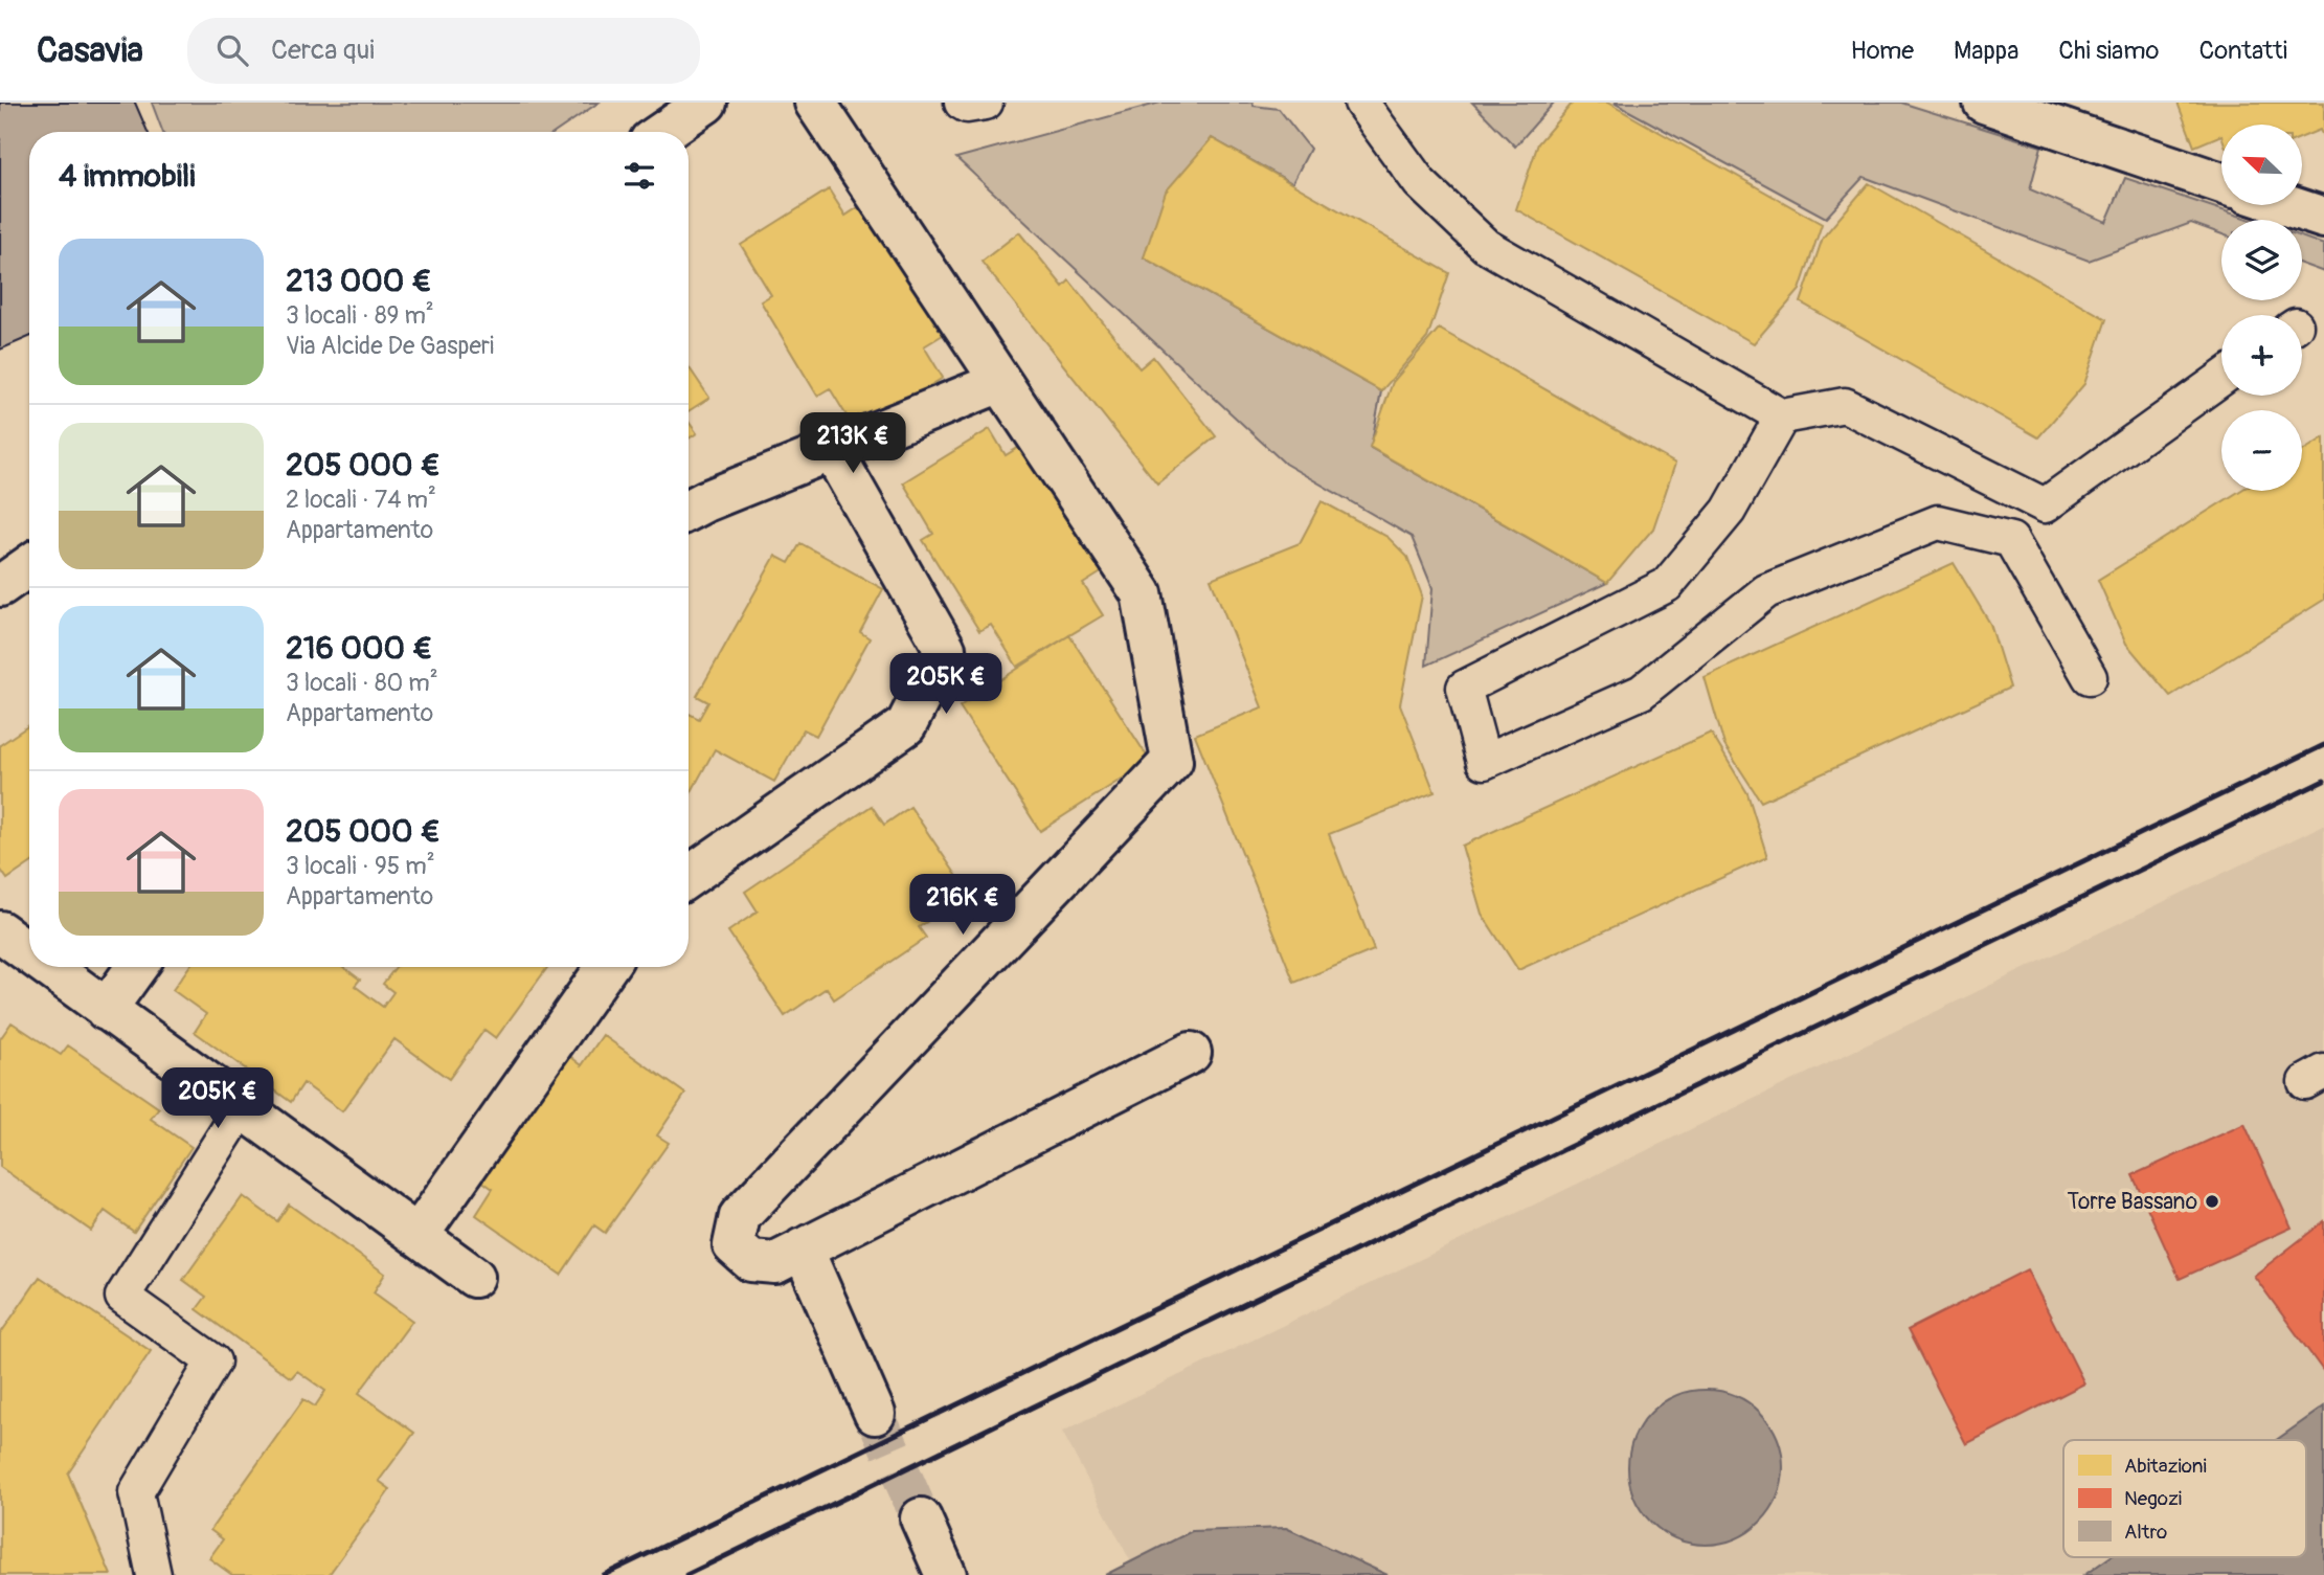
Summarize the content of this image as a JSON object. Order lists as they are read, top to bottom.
{
  "places": ["Torre Bassano"],
  "legend": ["Abitazioni", "Negozi", "Altro"],
  "north": "top left",
  "page": {
    "header": "Casavia",
    "search": "Cerca qui",
    "nav": [
      "Home",
      "Mappa",
      "Chi siamo",
      "Contatti"
    ],
    "map_buttons": ["+", "−"],
    "heading": "4 immobili",
    "list": [
      {
        "name": "213 000 €",
        "note": "3 locali · 89 m² · Via Alcide De Gasperi"
      },
      {
        "name": "205 000 €",
        "note": "2 locali · 74 m² · Appartamento"
      },
      {
        "name": "216 000 €",
        "note": "3 locali · 80 m² · Appartamento"
      },
      {
        "name": "205 000 €",
        "note": "3 locali · 95 m² · Appartamento"
      }
    ],
    "price": [
      "213K €",
      "205K €",
      "216K €",
      "205K €"
    ]
  }
}
